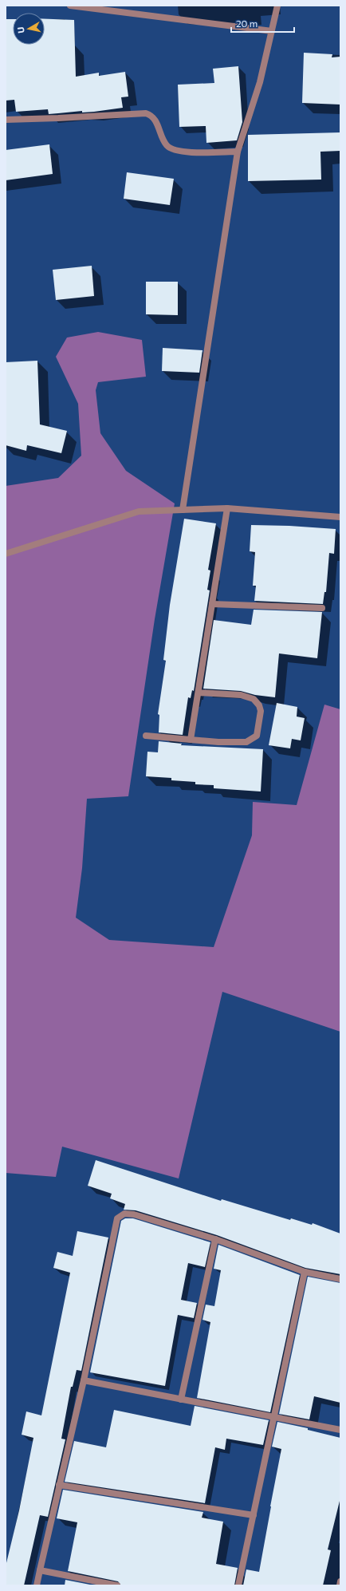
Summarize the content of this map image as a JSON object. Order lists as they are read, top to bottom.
{
  "scale_bar": "20 m",
  "north": "left"
}
